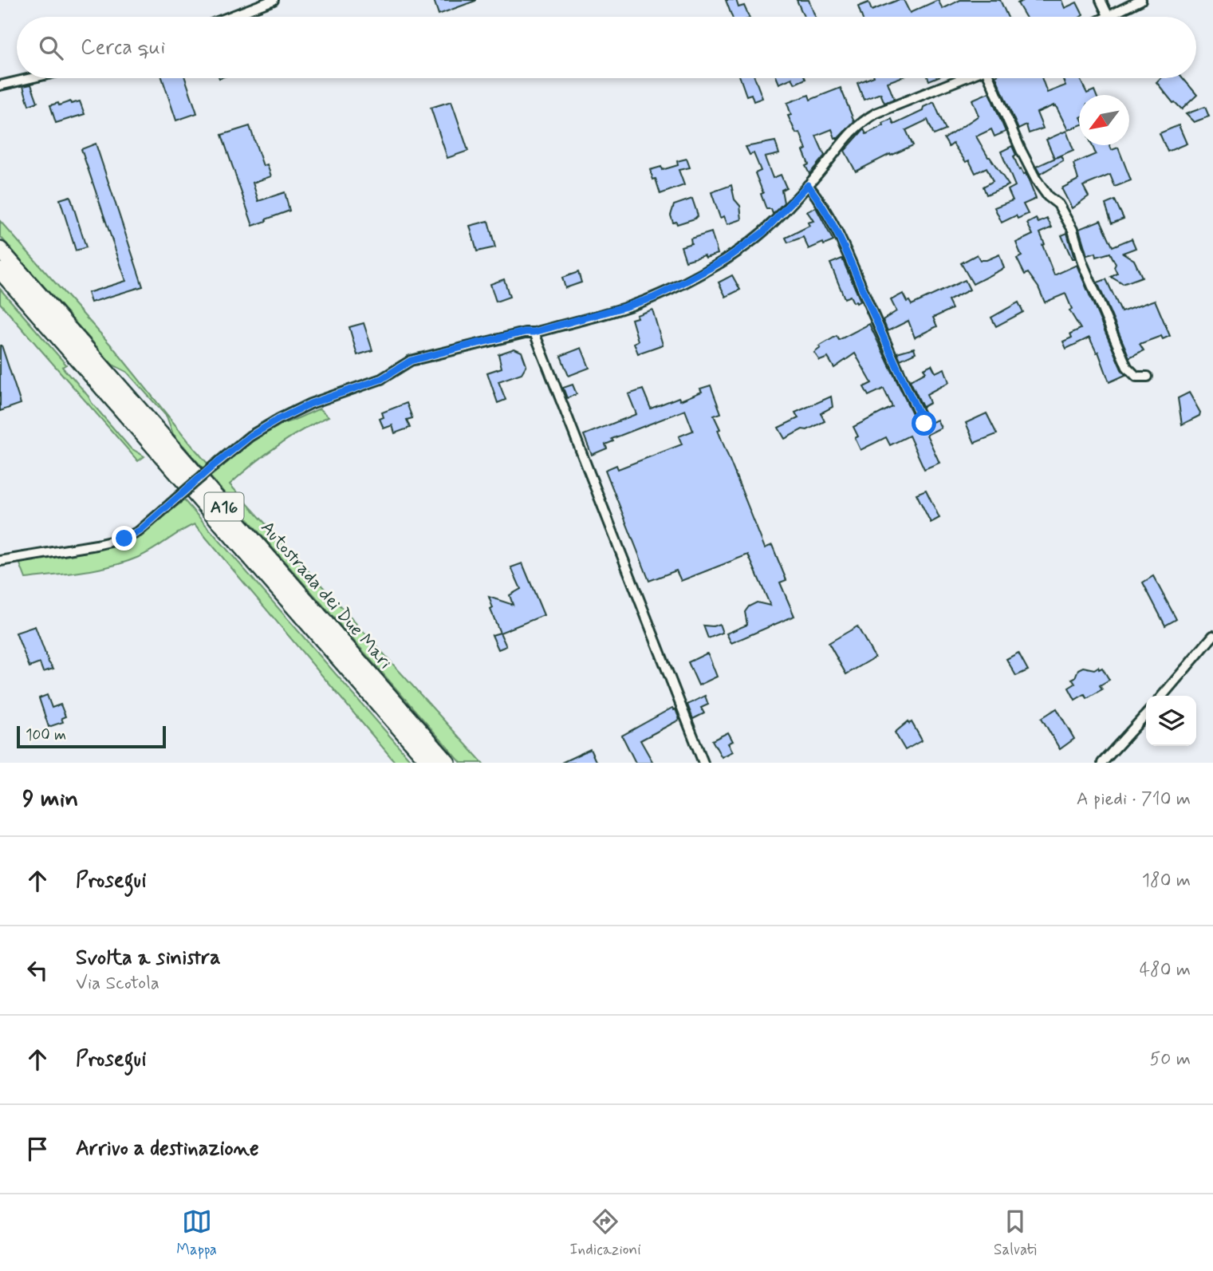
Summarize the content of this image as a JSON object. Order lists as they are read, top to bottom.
{
  "streets": {
    "highway": ["A16", "Autostrada dei Due Mari"]
  },
  "scale_bar": "100 m",
  "north": "bottom left",
  "page": {
    "search": "Cerca qui",
    "scale": "100 m",
    "heading": ["9 min", "A piedi · 710 m"],
    "list": [
      ["Prosegui", "180 m"],
      ["Svolta a sinistra", "Via Scotola", "480 m"],
      ["Prosegui", "50 m"],
      "Arrivo a destinazione"
    ],
    "nav": ["Mappa", "Indicazioni", "Salvati"]
  }
}
